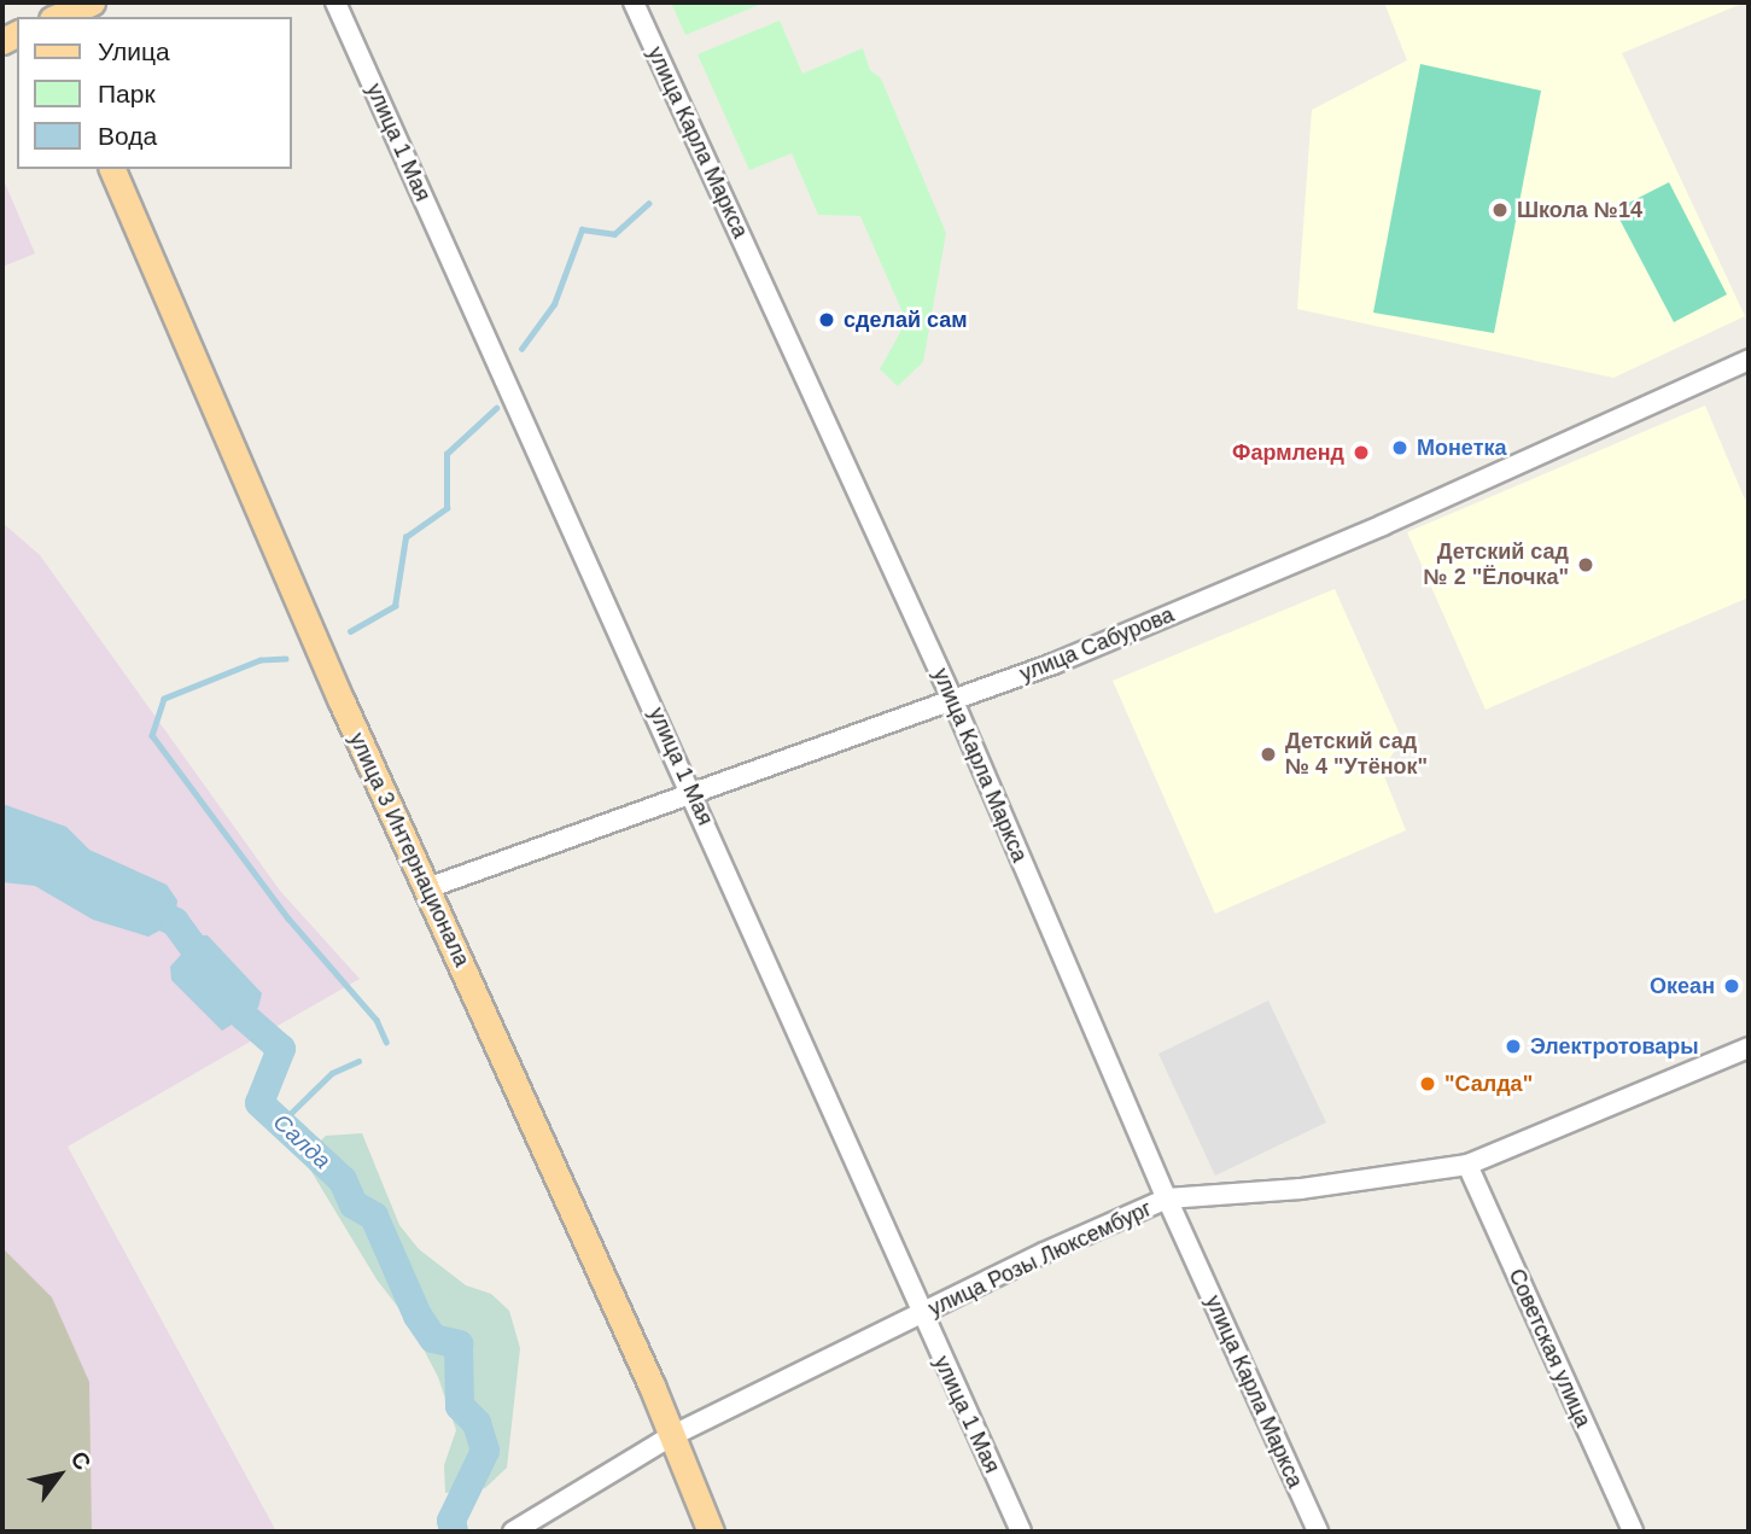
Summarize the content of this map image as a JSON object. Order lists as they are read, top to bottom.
{
  "streets": {
    "main road": ["улица 3 Интернационала"],
    "street": [
      "улица 1 Мая",
      "улица Карла Маркса",
      "улица Сабурова",
      "улица Розы Люксембург",
      "Советская улица"
    ]
  },
  "crossings": [
    ["улица 1 Мая", "улица Сабурова"],
    ["улица 1 Мая", "улица Розы Люксембург"],
    ["улица Карла Маркса", "улица Сабурова"],
    ["улица Карла Маркса", "улица Розы Люксембург"],
    ["улица Сабурова", "улица 3 Интернационала"],
    ["улица 3 Интернационала", "улица Розы Люксембург"],
    ["улица Розы Люксембург", "Советская улица"]
  ],
  "water": ["Салда"],
  "places": [
    "Школа №14",
    "сделай сам",
    "Монетка",
    "Фармленд",
    "Детский сад № 2 \"Ёлочка\"",
    "Детский сад № 4 \"Утёнок\"",
    "Океан",
    "Электротовары",
    "\"Салда\""
  ],
  "legend": ["Улица", "Парк", "Вода"],
  "north": "top right"
}
